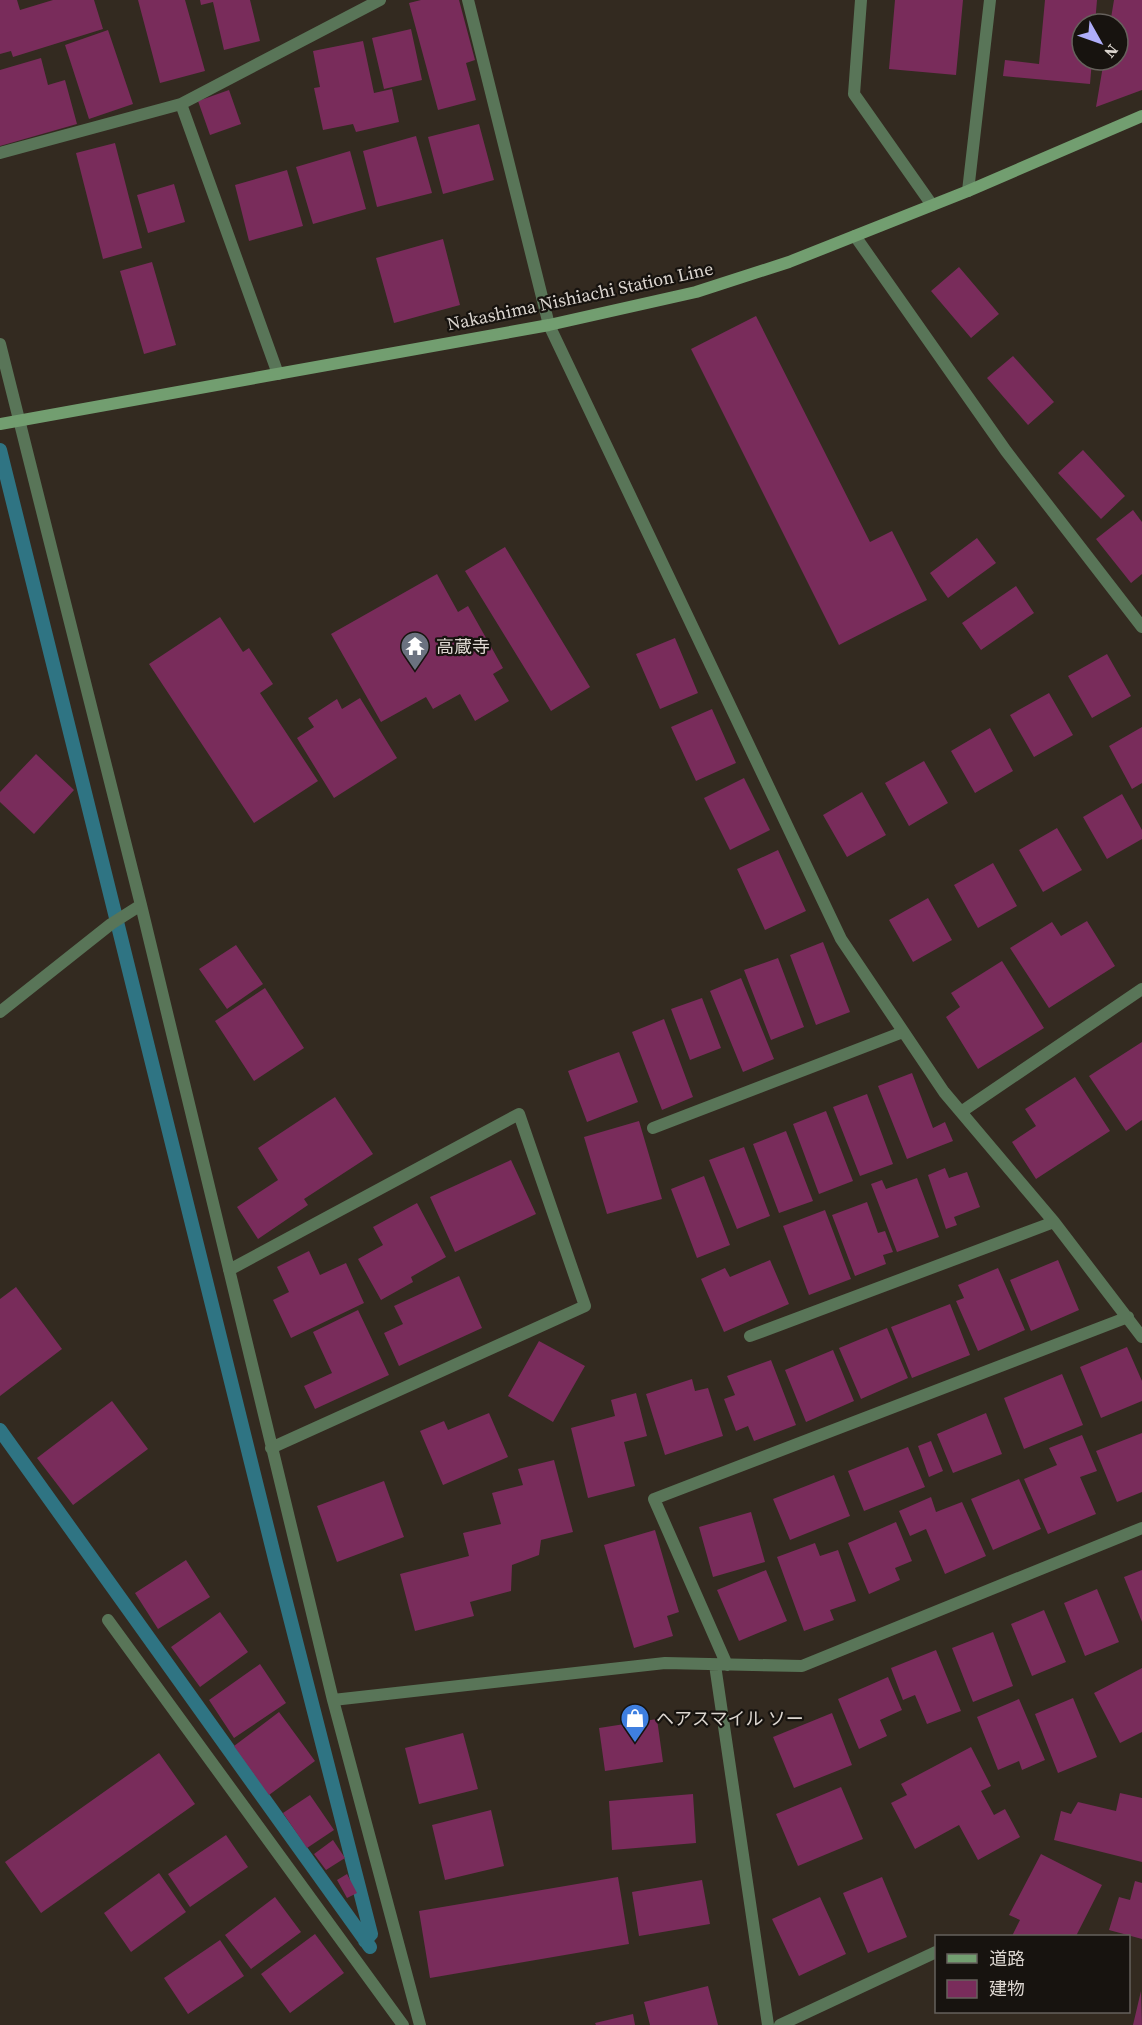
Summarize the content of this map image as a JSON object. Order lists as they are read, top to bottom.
{
  "streets": {
    "main road": ["Nakashima Nishiachi Station Line"]
  },
  "places": {
    "temple": ["高蔵寺"],
    "shop": ["ヘアスマイル ソー"]
  },
  "legend": ["道路", "建物"],
  "north": "bottom right"
}
